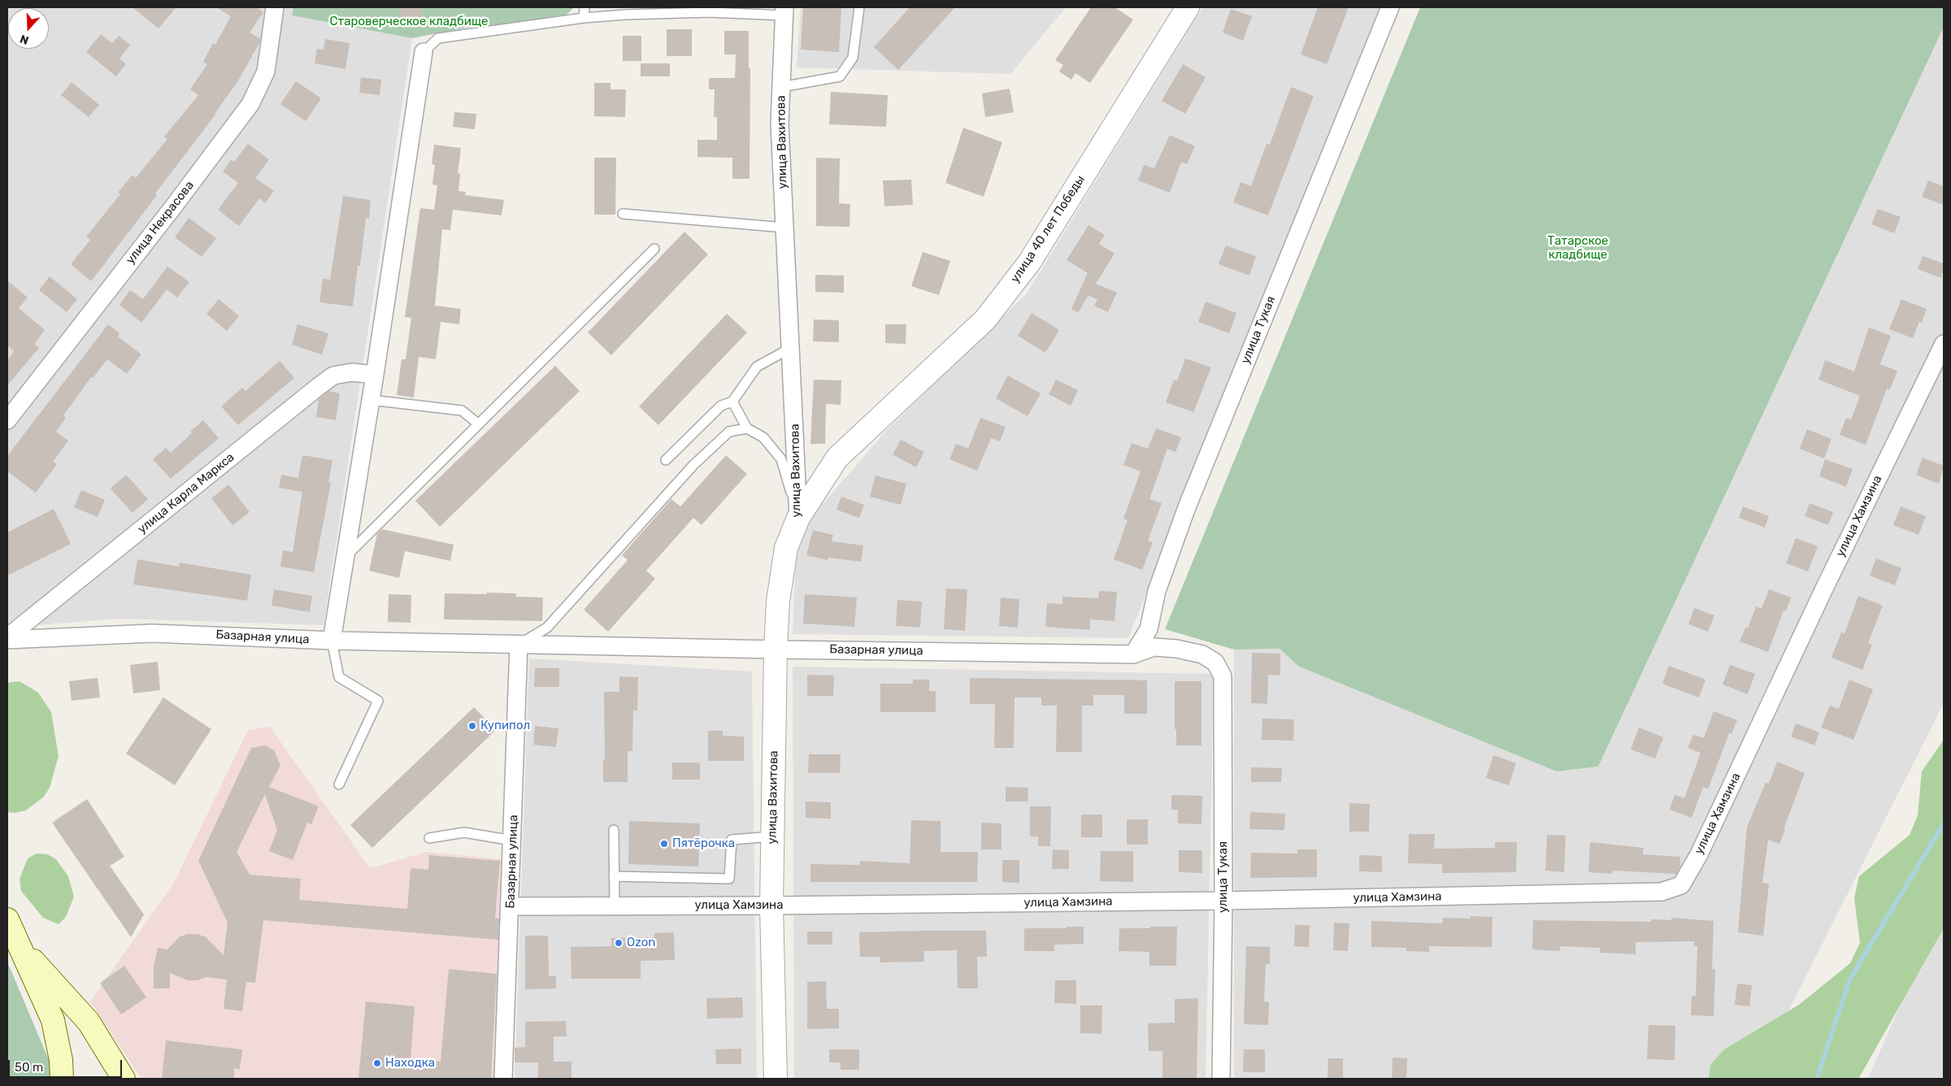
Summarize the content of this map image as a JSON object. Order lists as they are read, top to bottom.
{
  "streets": {
    "street": [
      "улица Вахитова",
      "улица Некрасова",
      "улица 40 лет Победы",
      "улица Тукая",
      "улица Карла Маркса",
      "улица Хамзина",
      "Базарная улица"
    ]
  },
  "crossings": [
    ["улица Вахитова", "улица 40 лет Победы"],
    ["улица Вахитова", "улица Хамзина"],
    ["улица Вахитова", "Базарная улица"],
    ["улица Тукая", "улица Хамзина"],
    ["улица Тукая", "Базарная улица"],
    ["улица Карла Маркса", "Базарная улица"],
    ["улица Хамзина", "Базарная улица"]
  ],
  "parks": ["Староверческое кладбище", "Татарское кладбище"],
  "places": [
    "Купипол",
    "Пятёрочка",
    "Ozon",
    "Находка"
  ],
  "scale_bar": "50 m",
  "north": "bottom"
}
